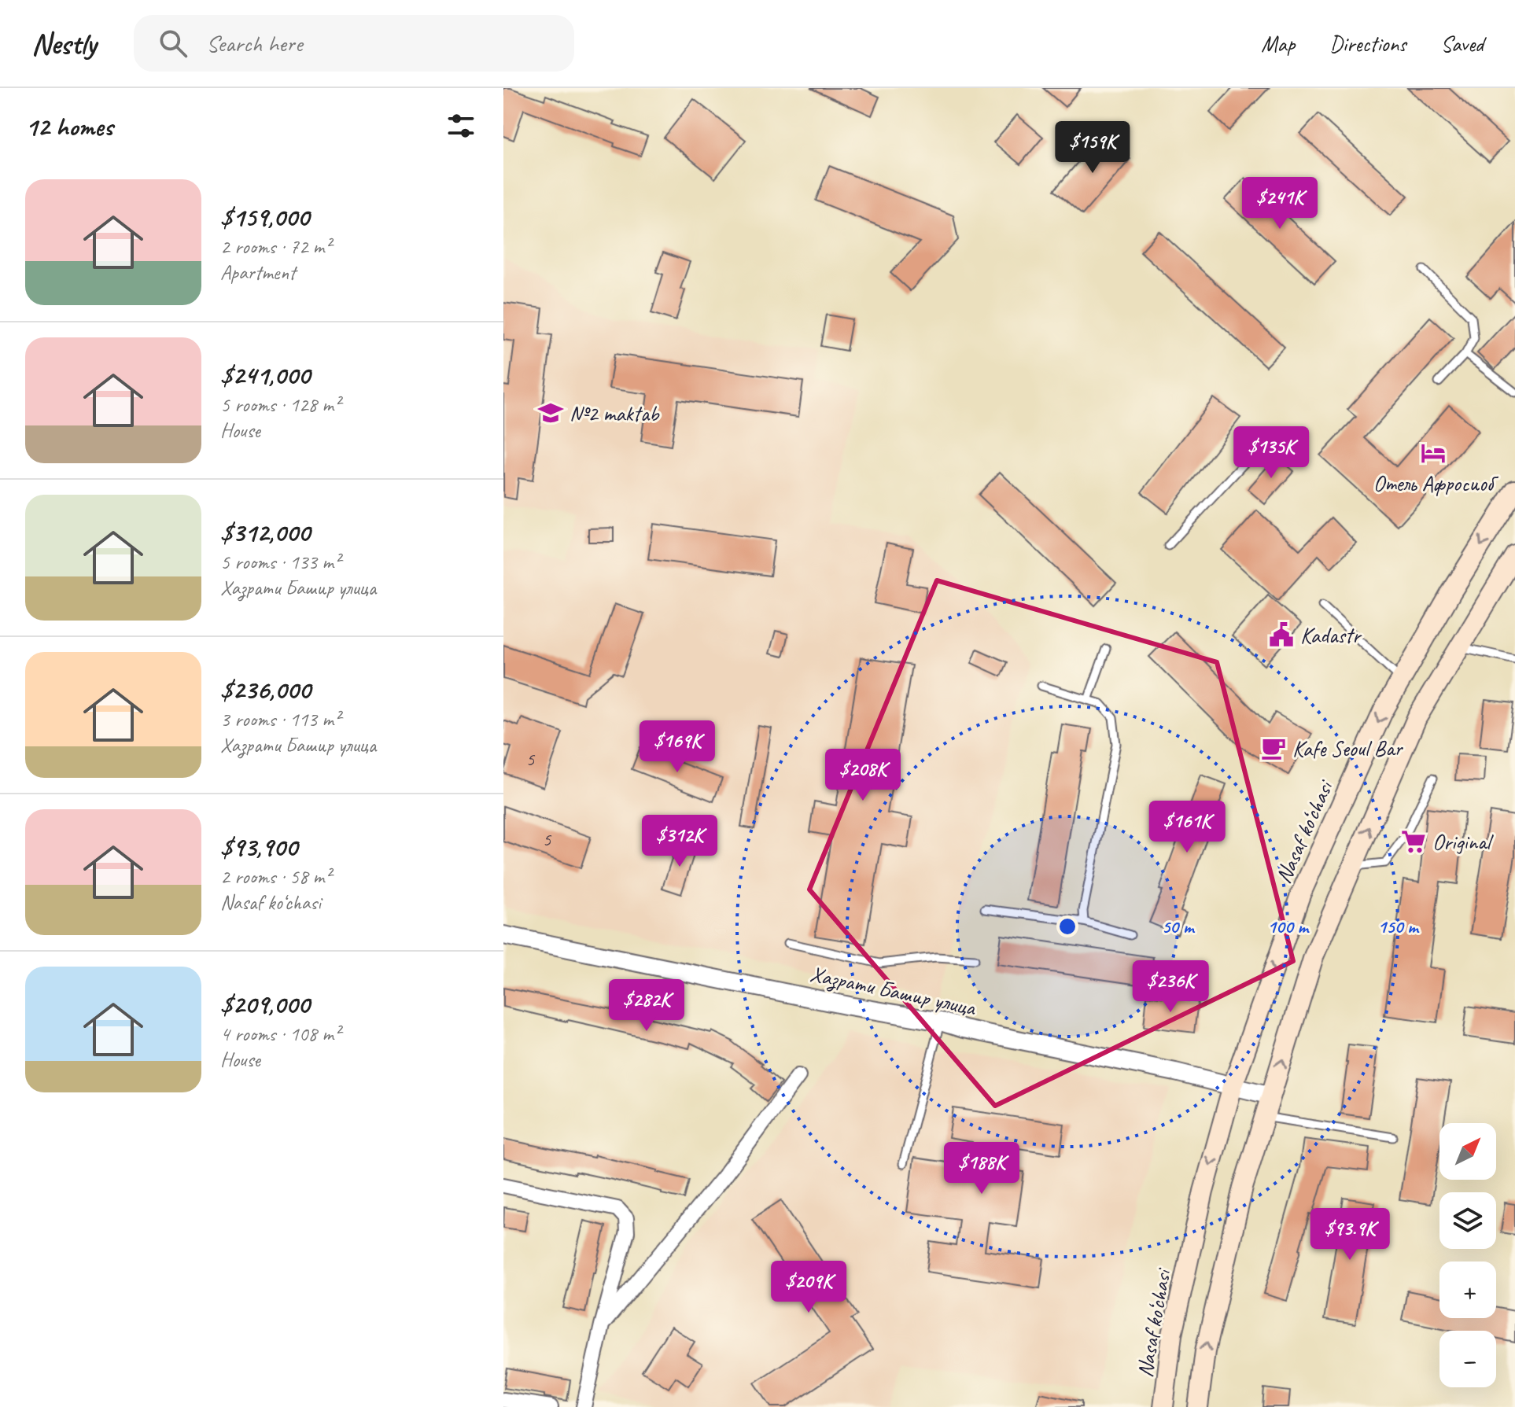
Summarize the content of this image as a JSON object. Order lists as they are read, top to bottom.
{
  "streets": {
    "main road": ["Nasaf ko‘chasi"],
    "street": ["Хазрати Башир улица"]
  },
  "crossings": [
    ["Nasaf ko‘chasi", "Хазрати Башир улица"]
  ],
  "places": {
    "school or university": ["№2 maktab"],
    "hotel": ["Отель Афросиоб"],
    "public building": ["Kadastr"],
    "cafe": ["Kafe Seoul Bar"],
    "supermarket": ["Original"]
  },
  "house_numbers": ["5", "5"],
  "north": "top right",
  "page": {
    "header": "Nestly",
    "search": "Search here",
    "nav": ["Map", "Directions", "Saved"],
    "heading": "12 homes",
    "price": [
      "$159K",
      "$241K",
      "$135K",
      "$169K",
      "$208K",
      "$161K",
      "$312K",
      "$236K",
      "$282K",
      "$188K",
      "$93.9K",
      "$209K"
    ],
    "list": [
      {
        "name": "$159,000",
        "note": "2 rooms · 72 m² · Apartment"
      },
      {
        "name": "$241,000",
        "note": "5 rooms · 128 m² · House"
      },
      {
        "name": "$312,000",
        "note": "5 rooms · 133 m² · Хазрати Башир улица"
      },
      {
        "name": "$236,000",
        "note": "3 rooms · 113 m² · Хазрати Башир улица"
      },
      {
        "name": "$93,900",
        "note": "2 rooms · 58 m² · Nasaf ko‘chasi"
      },
      {
        "name": "$209,000",
        "note": "4 rooms · 108 m² · House"
      }
    ],
    "map_buttons": ["+", "−"]
  },
  "rings": ["50 m", "100 m", "150 m"]
}
